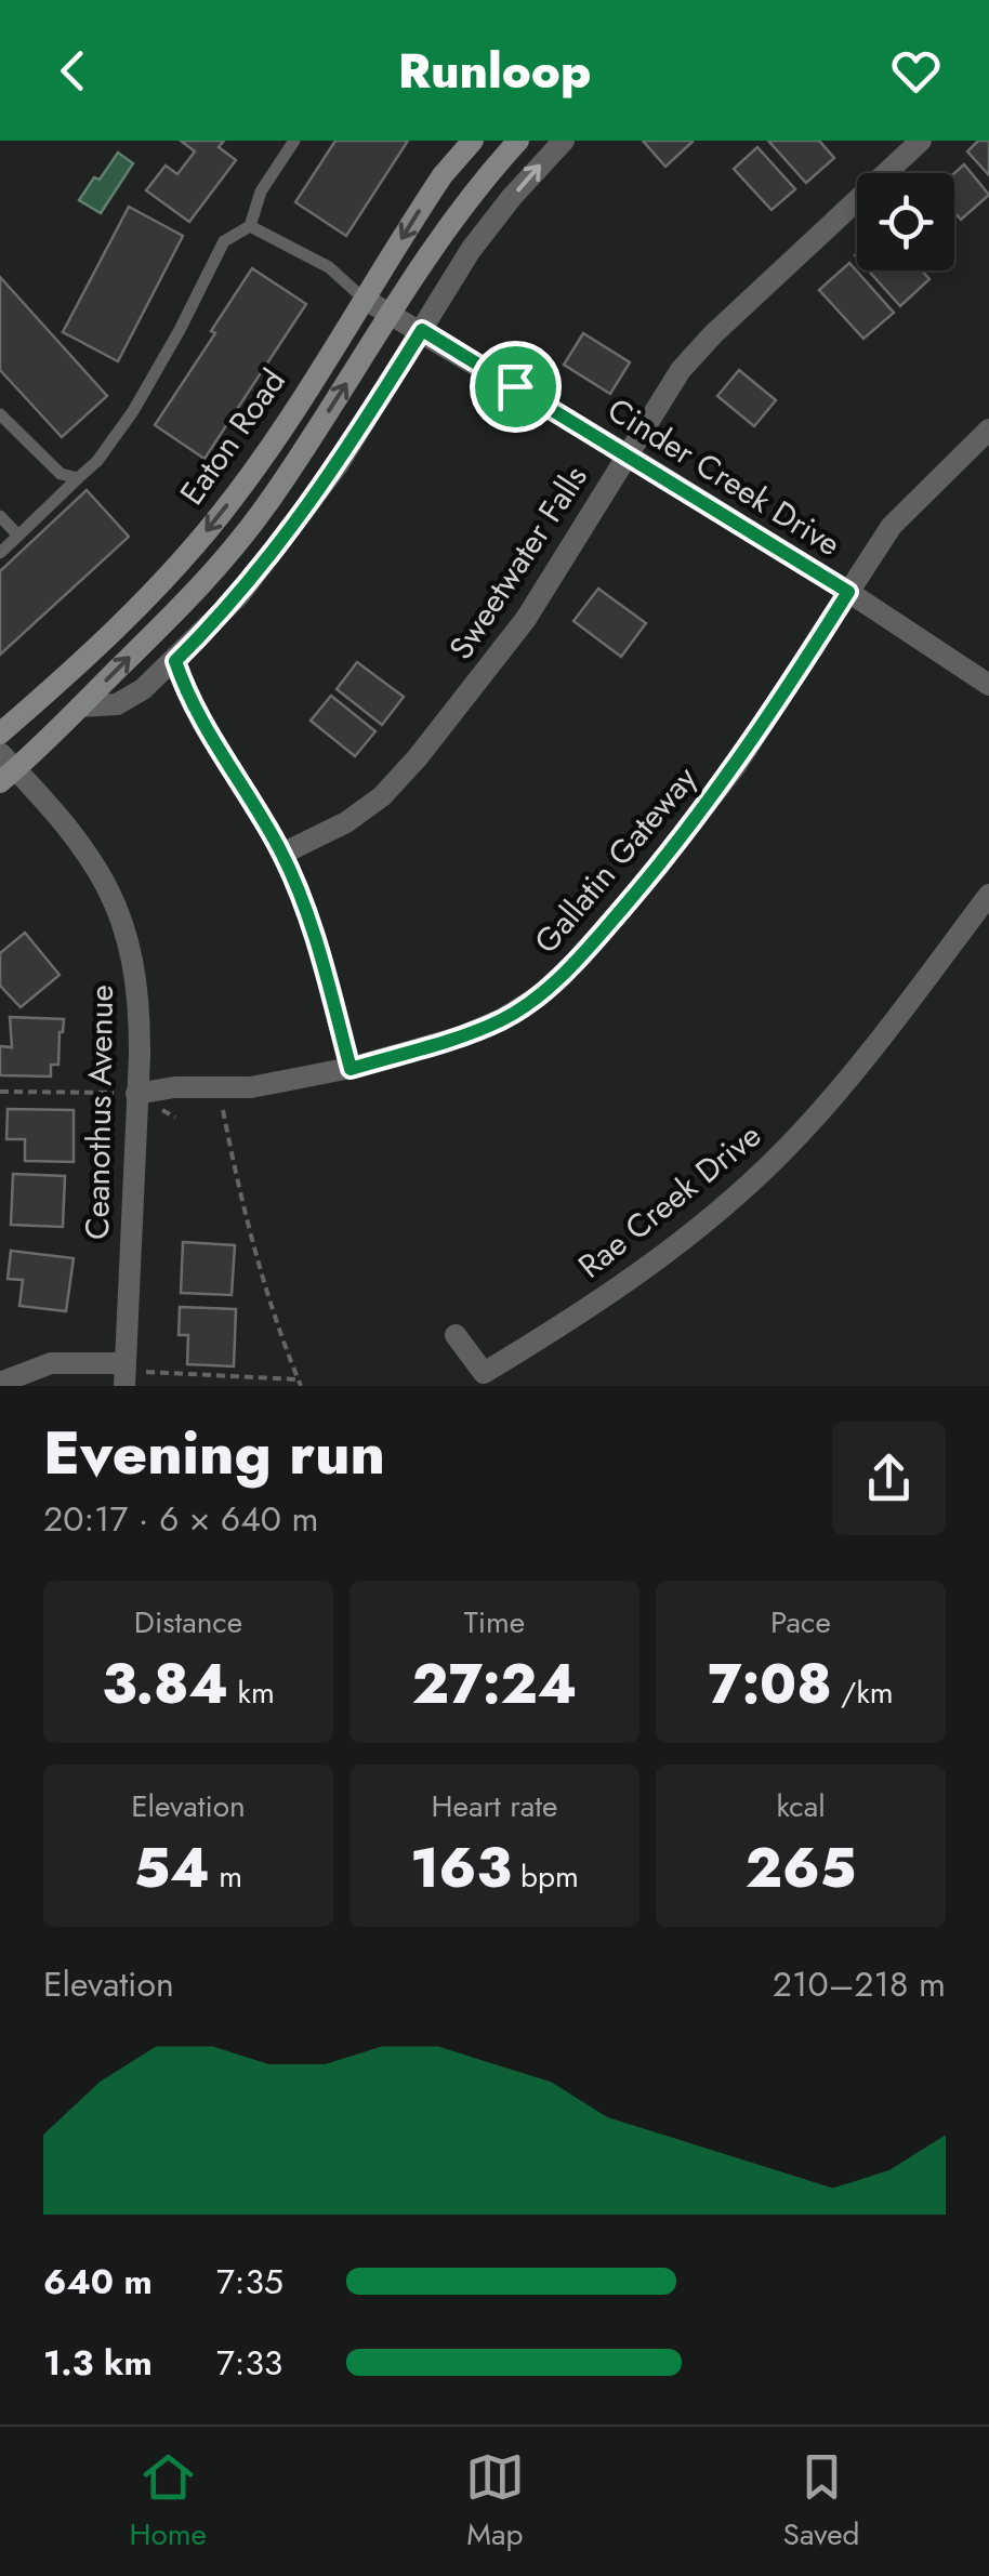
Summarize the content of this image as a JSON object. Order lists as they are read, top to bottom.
{
  "streets": {
    "street": [
      "Eaton Road",
      "Cinder Creek Drive",
      "Sweetwater Falls",
      "Gallatin Gateway",
      "Ceanothus Avenue",
      "Rae Creek Drive"
    ]
  },
  "crossings": [
    ["Eaton Road", "Cinder Creek Drive"],
    ["Eaton Road", "Ceanothus Avenue"],
    ["Cinder Creek Drive", "Sweetwater Falls"],
    ["Cinder Creek Drive", "Gallatin Gateway"],
    ["Gallatin Gateway", "Ceanothus Avenue"]
  ],
  "page": {
    "header": "Runloop",
    "heading": ["Evening run", "20:17 · 6 × 640 m"],
    "stats": [
      ["Distance", "3.84 km"],
      ["Time", "27:24"],
      ["Pace", "7:08 /km"],
      ["Elevation", "54 m"],
      ["Heart rate", "163 bpm"],
      ["kcal", "265"]
    ],
    "chart": ["Elevation", "210–218 m"],
    "list": [
      {
        "name": "640 m",
        "note": "7:35"
      },
      {
        "name": "1.3 km",
        "note": "7:33"
      }
    ],
    "tabs": ["Home", "Map", "Saved"]
  }
}
